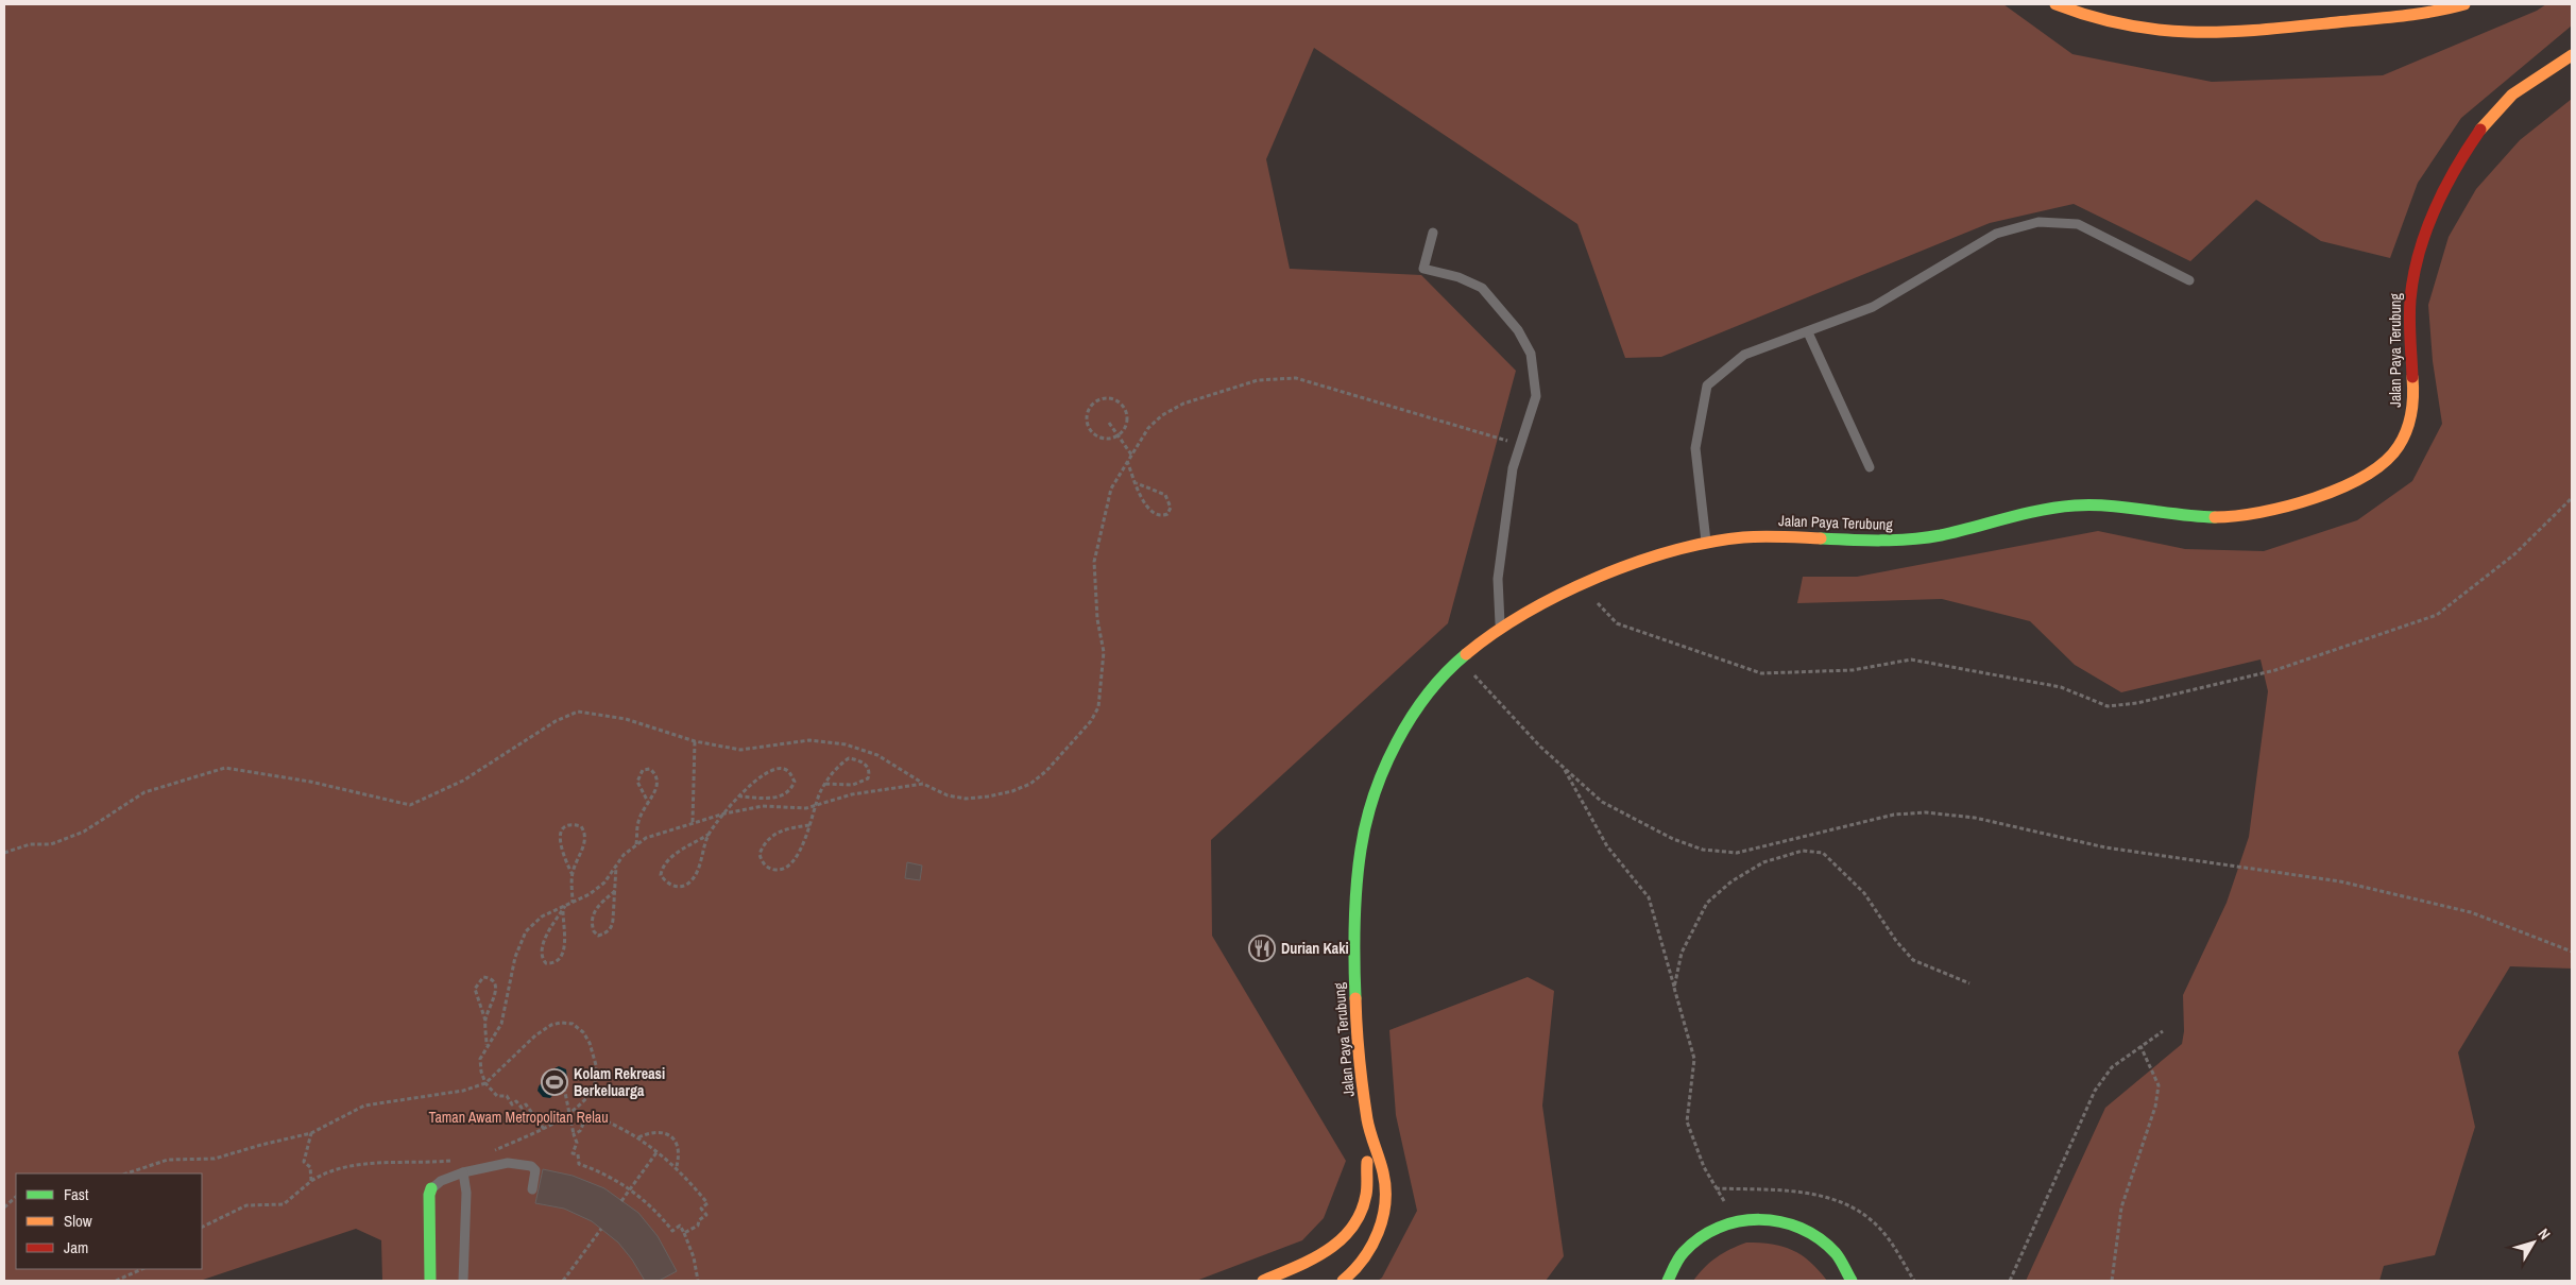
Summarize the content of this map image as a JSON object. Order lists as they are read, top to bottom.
{
  "streets": {
    "main road": ["Jalan Paya Terubung"]
  },
  "parks": ["Taman Awam Metropolitan Relau"],
  "places": {
    "restaurant": ["Durian Kaki"],
    "sports": ["Kolam Rekreasi Berkeluarga"]
  },
  "legend": ["Fast", "Slow", "Jam"],
  "north": "top right"
}
